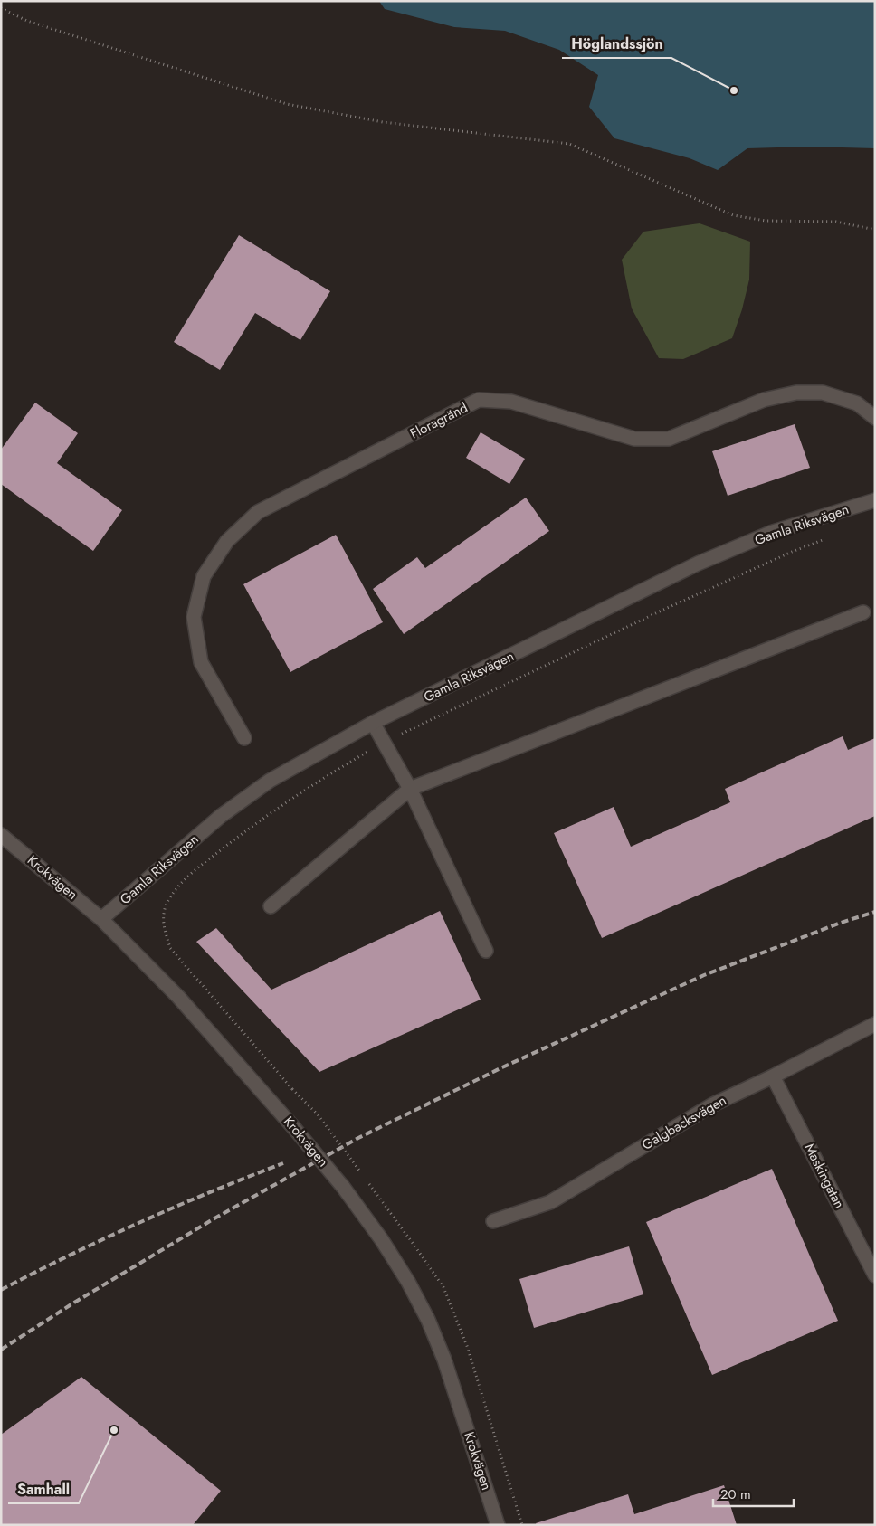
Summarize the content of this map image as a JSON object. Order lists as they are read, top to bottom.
{
  "streets": {
    "street": [
      "Floragränd",
      "Gamla Riksvägen",
      "Krokvägen",
      "Galgbacksvägen",
      "Maskingatan"
    ]
  },
  "crossings": [
    ["Gamla Riksvägen", "Krokvägen"],
    ["Galgbacksvägen", "Maskingatan"]
  ],
  "places": ["Höglandssjön", "Samhall"],
  "scale_bar": "20 m"
}
